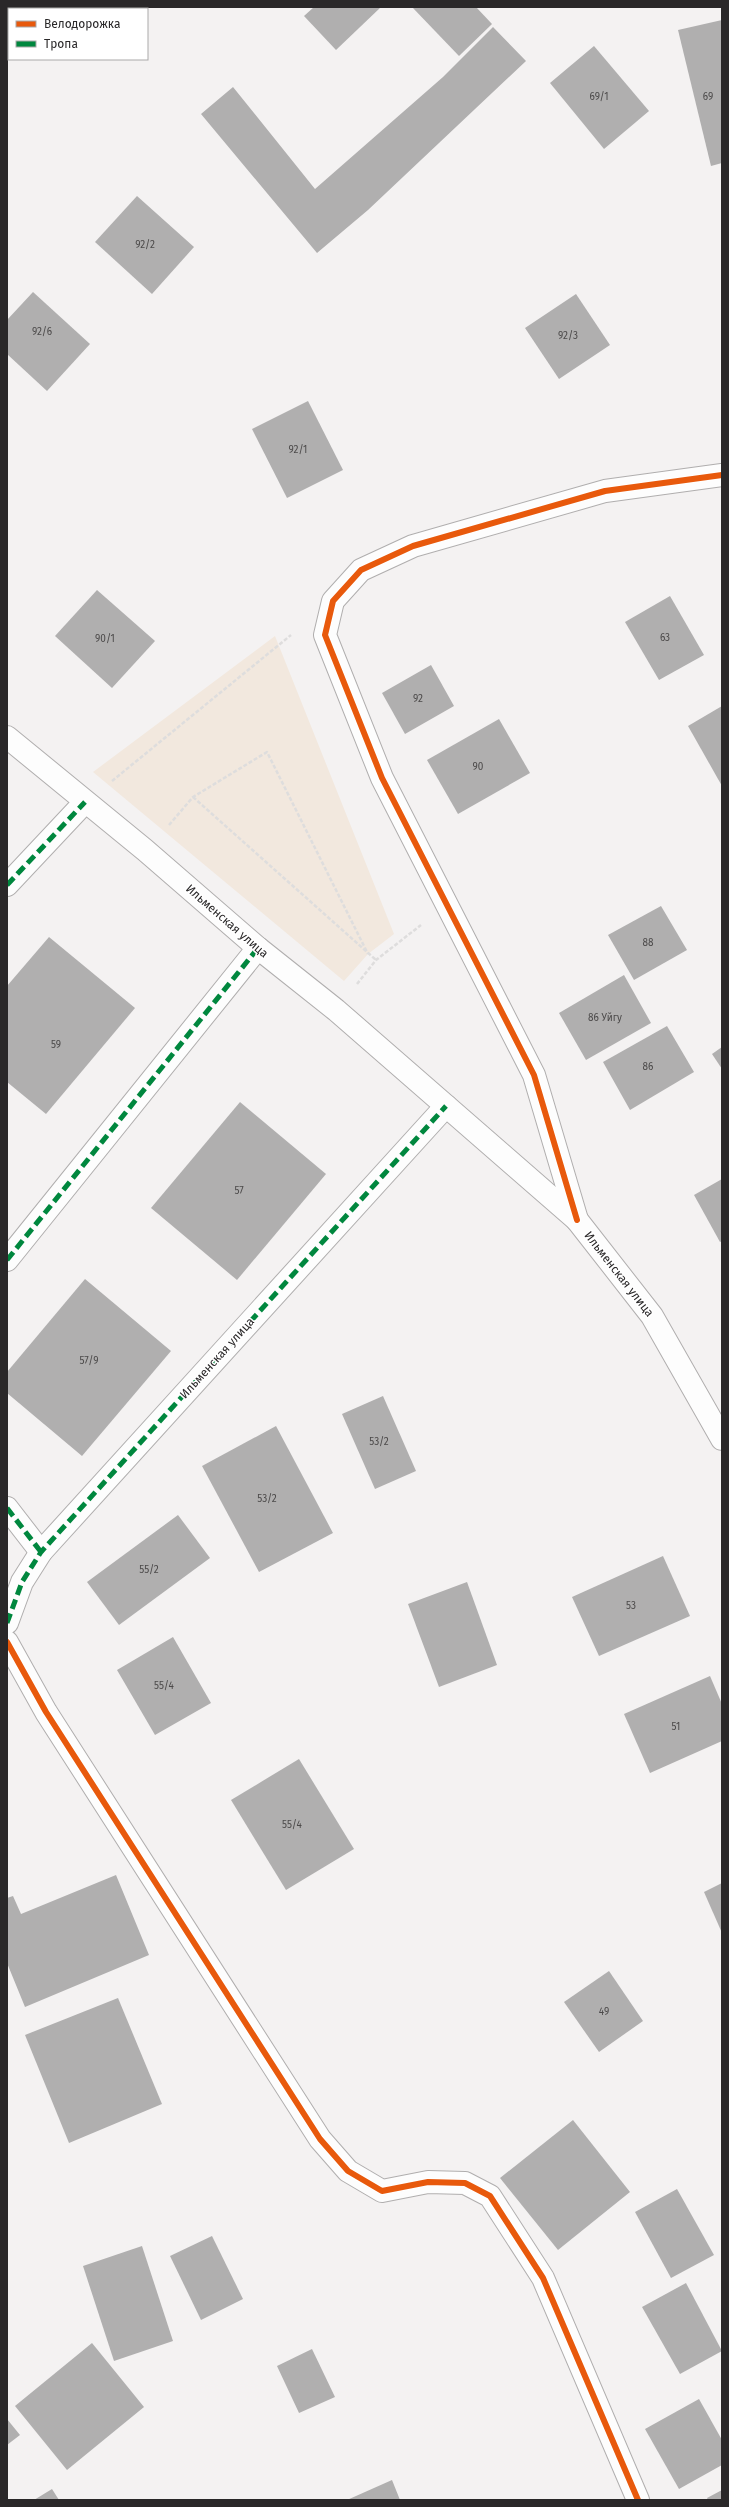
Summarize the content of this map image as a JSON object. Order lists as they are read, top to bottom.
{
  "streets": {
    "street": ["Ильменская улица"]
  },
  "house_numbers": [
    "69/1",
    "69",
    "92/2",
    "92/6",
    "92/3",
    "92/1",
    "63",
    "90/1",
    "92",
    "90",
    "88",
    "86 Уйгу",
    "59",
    "86",
    "57",
    "57/9",
    "53/2",
    "53/2",
    "55/2",
    "53",
    "55/4",
    "51",
    "55/4",
    "49"
  ],
  "legend": ["Велодорожка", "Тропа"]
}
